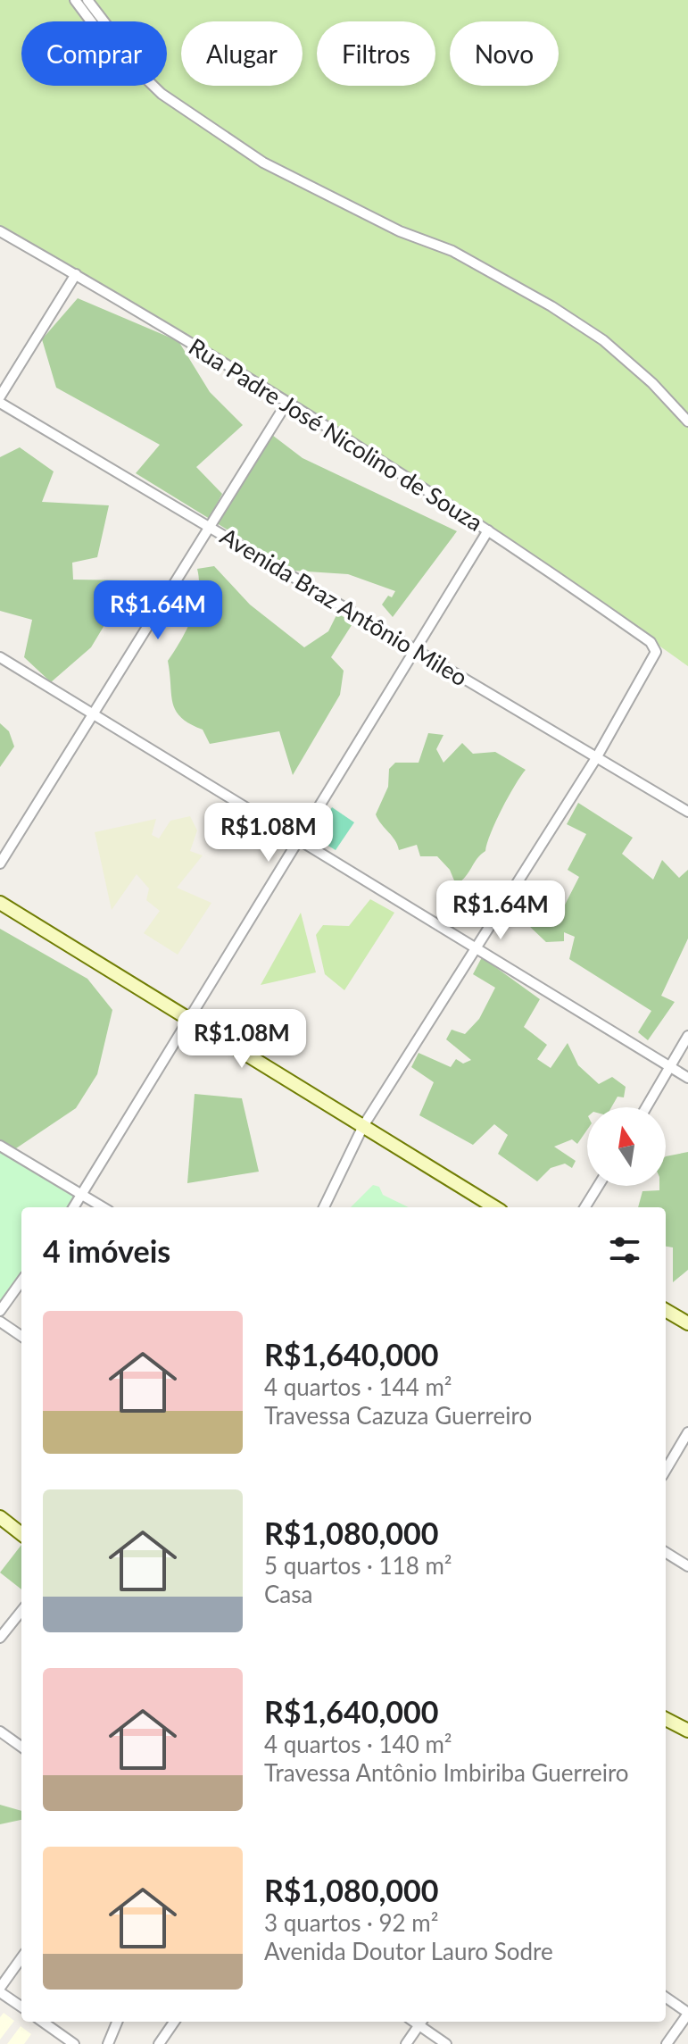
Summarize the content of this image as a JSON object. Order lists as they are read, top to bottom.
{
  "streets": {
    "street": ["Rua Padre José Nicolino de Souza", "Avenida Braz Antônio Mileo"]
  },
  "crossings": [
    ["Rua Padre José Nicolino de Souza", "Avenida Braz Antônio Mileo"]
  ],
  "north": "top",
  "page": {
    "chip": [
      "Comprar",
      "Alugar",
      "Filtros",
      "Novo"
    ],
    "price": [
      "R$1.64M",
      "R$1.08M",
      "R$1.64M",
      "R$1.08M"
    ],
    "heading": "4 imóveis",
    "list": [
      {
        "name": "R$1,640,000",
        "note": "4 quartos · 144 m² · Travessa Cazuza Guerreiro"
      },
      {
        "name": "R$1,080,000",
        "note": "5 quartos · 118 m² · Casa"
      },
      {
        "name": "R$1,640,000",
        "note": "4 quartos · 140 m² · Travessa Antônio Imbiriba Guerreiro"
      },
      {
        "name": "R$1,080,000",
        "note": "3 quartos · 92 m² · Avenida Doutor Lauro Sodre"
      }
    ]
  }
}
